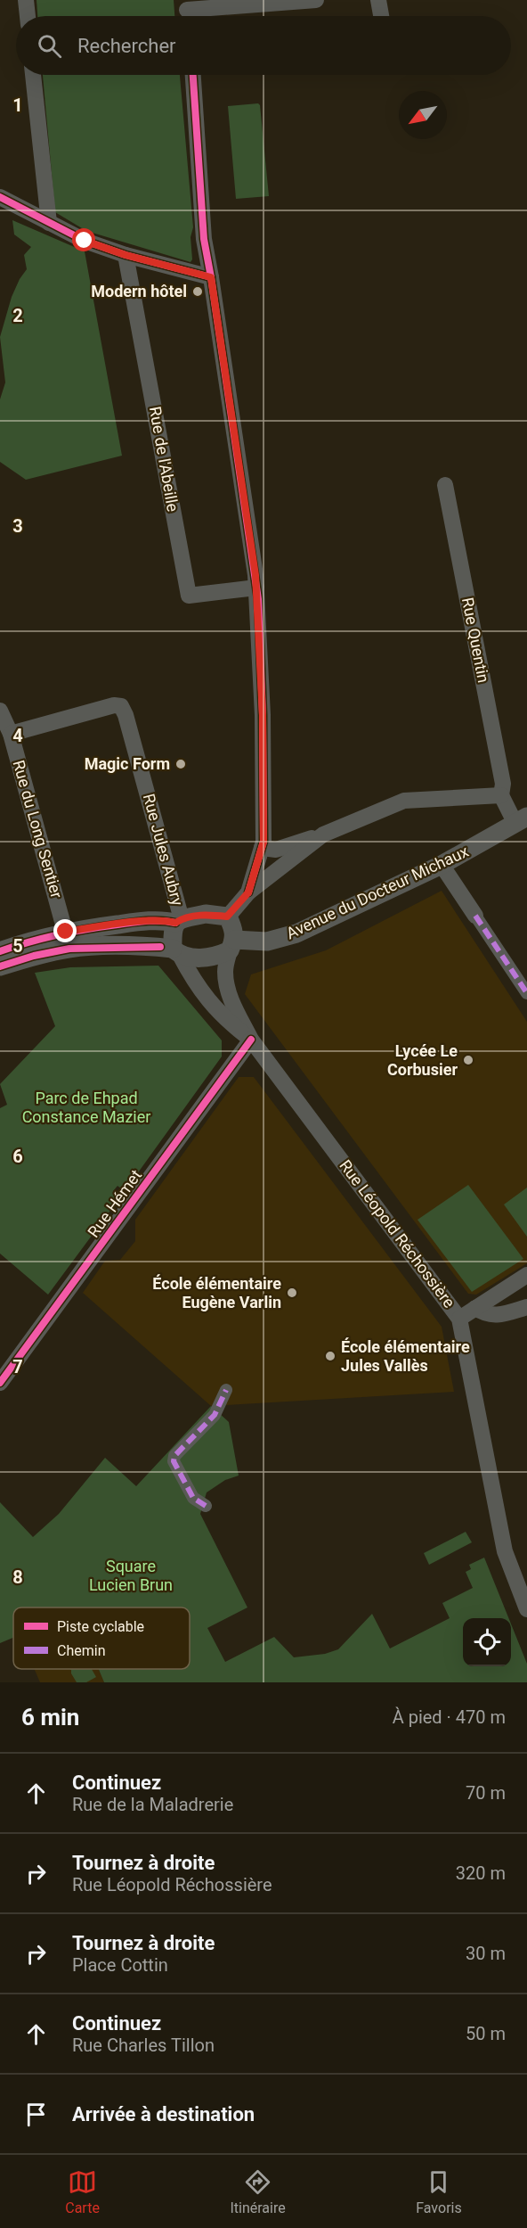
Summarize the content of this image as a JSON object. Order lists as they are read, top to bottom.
{
  "streets": {
    "street": [
      "Rue de l'Abeille",
      "Rue Quentin",
      "Rue du Long Sentier",
      "Rue Jules Aubry",
      "Avenue du Docteur Michaux",
      "Rue Hémet",
      "Rue Léopold Réchossière"
    ]
  },
  "crossings": [
    ["Rue du Long Sentier", "Rue Jules Aubry"],
    ["Rue Jules Aubry", "Avenue du Docteur Michaux"],
    ["Rue Jules Aubry", "Rue Léopold Réchossière"],
    ["Avenue du Docteur Michaux", "Rue Léopold Réchossière"],
    ["Rue Hémet", "Rue Léopold Réchossière"]
  ],
  "parks": ["Parc de Ehpad Constance Mazier", "Square Lucien Brun"],
  "places": [
    "Modern hôtel",
    "Magic Form",
    "Lycée Le Corbusier",
    "École élémentaire Eugène Varlin",
    "École élémentaire Jules Vallès"
  ],
  "legend": ["Piste cyclable", "Chemin"],
  "north": "bottom left",
  "page": {
    "search": "Rechercher",
    "heading": ["6 min", "À pied · 470 m"],
    "list": [
      ["Continuez", "Rue de la Maladrerie", "70 m"],
      ["Tournez à droite", "Rue Léopold Réchossière", "320 m"],
      ["Tournez à droite", "Place Cottin", "30 m"],
      ["Continuez", "Rue Charles Tillon", "50 m"],
      "Arrivée à destination"
    ],
    "nav": ["Carte", "Itinéraire", "Favoris"]
  },
  "grid": {
    "rows": [
      "1",
      "2",
      "3",
      "4",
      "5",
      "6",
      "7",
      "8"
    ]
  }
}
